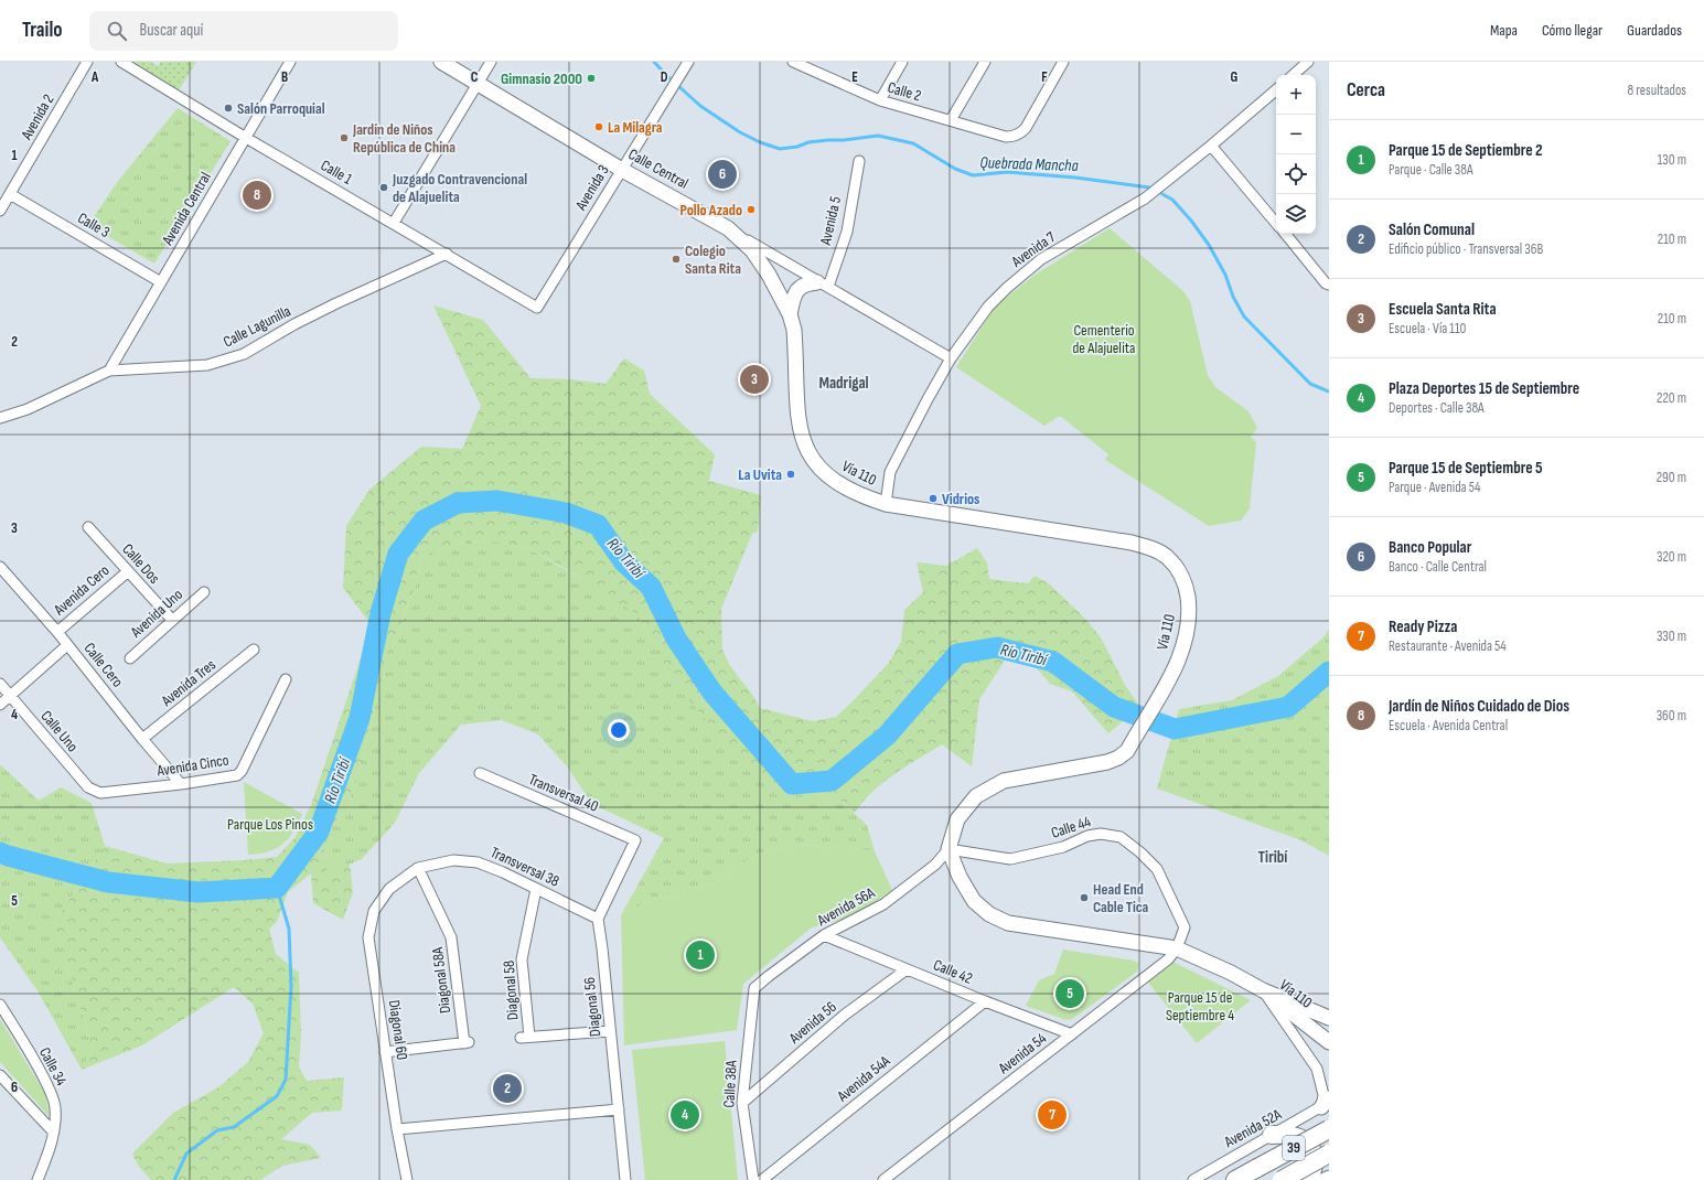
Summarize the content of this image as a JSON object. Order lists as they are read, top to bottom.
{
  "streets": {
    "highway": ["39"],
    "main road": ["Calle Central", "Vía 110"],
    "street": [
      "Calle 2",
      "Avenida 2",
      "Calle 1",
      "Avenida 3",
      "Avenida Central",
      "Avenida 5",
      "Calle 3",
      "Avenida 7",
      "Calle Lagunilla",
      "Calle Dos",
      "Avenida Cero",
      "Avenida Uno",
      "Calle Cero",
      "Avenida Tres",
      "Calle Uno",
      "Avenida Cinco",
      "Transversal 40",
      "Calle 44",
      "Transversal 38",
      "Avenida 56A",
      "Calle 42",
      "Diagonal 58A",
      "Diagonal 58",
      "Diagonal 56",
      "Avenida 56",
      "Diagonal 60",
      "Avenida 54",
      "Calle 34",
      "Avenida 54A",
      "Calle 38A",
      "Avenida 52A"
    ]
  },
  "crossings": [
    ["Avenida 2", "Calle 3"],
    ["Calle Central", "Avenida 3"],
    ["Calle Central", "Avenida 5"],
    ["Calle Central", "Avenida 7"],
    ["Calle Central", "Vía 110"],
    ["Calle 1", "Avenida 3"],
    ["Calle 1", "Avenida Central"],
    ["Calle 1", "Calle Lagunilla"],
    ["Avenida Central", "Calle 3"],
    ["Avenida Central", "Calle Lagunilla"],
    ["Avenida 7", "Vía 110"],
    ["Vía 110", "Calle 44"],
    ["Vía 110", "Avenida 56A"],
    ["Vía 110", "Avenida 54"],
    ["Calle Dos", "Avenida Cero"],
    ["Calle Dos", "Avenida Uno"],
    ["Avenida Cero", "Calle Cero"],
    ["Calle Cero", "Avenida Tres"],
    ["Calle Cero", "Avenida Cinco"],
    ["Calle Uno", "Avenida Cinco"],
    ["Transversal 40", "Transversal 38"],
    ["Transversal 40", "Diagonal 56"],
    ["Calle 44", "Avenida 56A"],
    ["Calle 44", "Avenida 54"],
    ["Transversal 38", "Diagonal 58A"],
    ["Transversal 38", "Diagonal 58"],
    ["Transversal 38", "Diagonal 56"],
    ["Transversal 38", "Diagonal 60"],
    ["Avenida 56A", "Calle 42"],
    ["Avenida 56A", "Calle 38A"],
    ["Calle 42", "Avenida 56"],
    ["Calle 42", "Avenida 54"],
    ["Calle 42", "Avenida 54A"],
    ["Diagonal 58A", "Diagonal 60"],
    ["Diagonal 58", "Diagonal 56"],
    ["Avenida 56", "Calle 38A"]
  ],
  "districts": ["Madrigal", "Tiribí"],
  "water": ["Quebrada Mancha", "Río Tiribí"],
  "parks": ["Cementerio de Alajuelita", "Parque Los Pinos", "Parque 15 de Septiembre 4"],
  "places": [
    "Gimnasio 2000",
    "Salón Parroquial",
    "La Milagra",
    "Jardín de Niños República de China",
    "Juzgado Contravencional de Alajuelita",
    "Pollo Azado",
    "Colegio Santa Rita",
    "La Uvita",
    "Vidrios",
    "Head End Cable Tica"
  ],
  "page": {
    "header": "Trailo",
    "search": "Buscar aquí",
    "nav": ["Mapa", "Cómo llegar", "Guardados"],
    "heading": ["Cerca", "8 resultados"],
    "map_buttons": ["+", "−"],
    "list": [
      {
        "mark": "1",
        "name": "Parque 15 de Septiembre 2",
        "note": "Parque · Calle 38A",
        "value": "130 m"
      },
      {
        "mark": "2",
        "name": "Salón Comunal",
        "note": "Edificio público · Transversal 36B",
        "value": "210 m"
      },
      {
        "mark": "3",
        "name": "Escuela Santa Rita",
        "note": "Escuela · Vía 110",
        "value": "210 m"
      },
      {
        "mark": "4",
        "name": "Plaza Deportes 15 de Septiembre",
        "note": "Deportes · Calle 38A",
        "value": "220 m"
      },
      {
        "mark": "5",
        "name": "Parque 15 de Septiembre 5",
        "note": "Parque · Avenida 54",
        "value": "290 m"
      },
      {
        "mark": "6",
        "name": "Banco Popular",
        "note": "Banco · Calle Central",
        "value": "320 m"
      },
      {
        "mark": "7",
        "name": "Ready Pizza",
        "note": "Restaurante · Avenida 54",
        "value": "330 m"
      },
      {
        "mark": "8",
        "name": "Jardín de Niños Cuidado de Dios",
        "note": "Escuela · Avenida Central",
        "value": "360 m"
      }
    ],
    "pins": [
      "6",
      "8",
      "3",
      "1",
      "5",
      "2",
      "4",
      "7"
    ]
  },
  "grid": {
    "columns": [
      "A",
      "B",
      "C",
      "D",
      "E",
      "F",
      "G"
    ],
    "rows": [
      "1",
      "2",
      "3",
      "4",
      "5",
      "6"
    ]
  }
}
